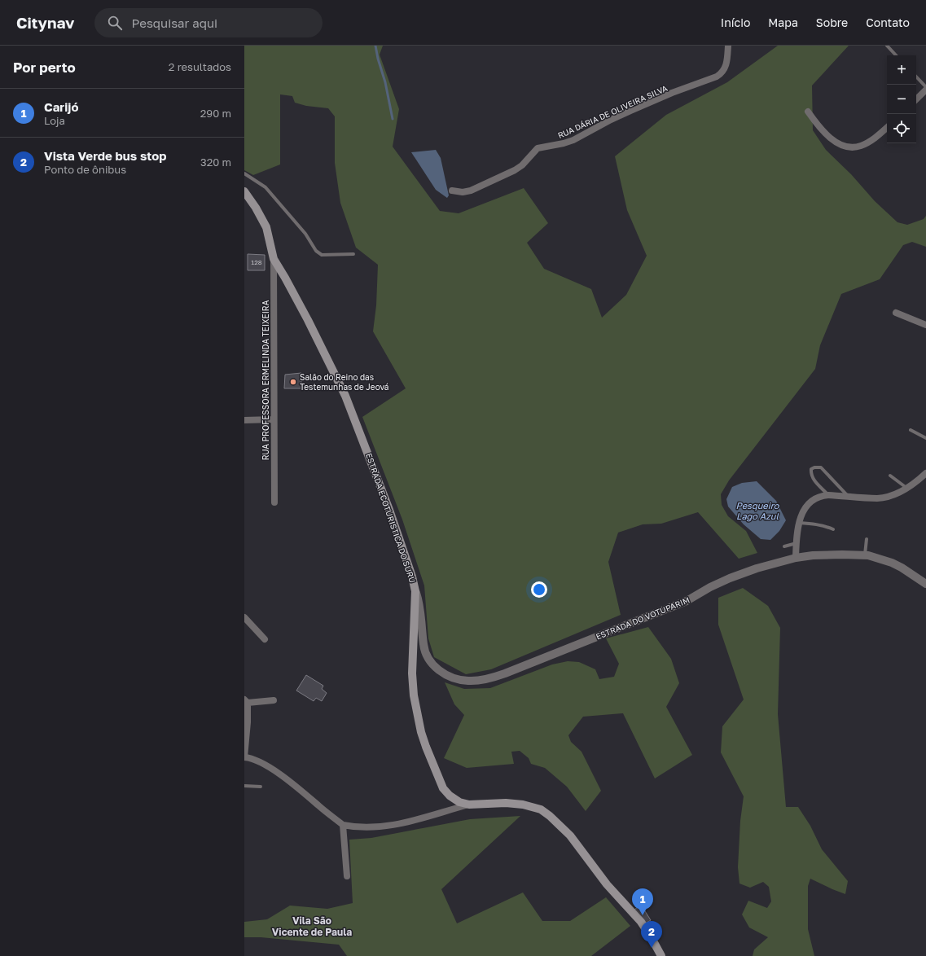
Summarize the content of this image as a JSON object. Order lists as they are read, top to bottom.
{
  "streets": {
    "main road": ["ESTRADA ECOTURISTICA DO SURU"],
    "street": ["RUA DÁRIA DE OLIVEIRA SILVA", "RUA PROFESSORA ERMELINDA TEIXEIRA", "ESTRADA DO VOTUPARIM"]
  },
  "crossings": [
    ["RUA PROFESSORA ERMELINDA TEIXEIRA", "ESTRADA ECOTURISTICA DO SURU"],
    ["ESTRADA ECOTURISTICA DO SURU", "ESTRADA DO VOTUPARIM"]
  ],
  "districts": ["Vila São Vicente de Paula"],
  "water": ["Pesqueiro Lago Azul"],
  "places": ["Salão do Reino das Testemunhas de Jeová"],
  "house_numbers": ["128"],
  "page": {
    "header": "Citynav",
    "search": "Pesquisar aqui",
    "nav": [
      "Início",
      "Mapa",
      "Sobre",
      "Contato"
    ],
    "heading": ["Por perto", "2 resultados"],
    "map_buttons": ["+", "−"],
    "list": [
      {
        "mark": "1",
        "name": "Carijó",
        "note": "Loja",
        "value": "290 m"
      },
      {
        "mark": "2",
        "name": "Vista Verde bus stop",
        "note": "Ponto de ônibus",
        "value": "320 m"
      }
    ],
    "pins": ["1", "2"]
  }
}
